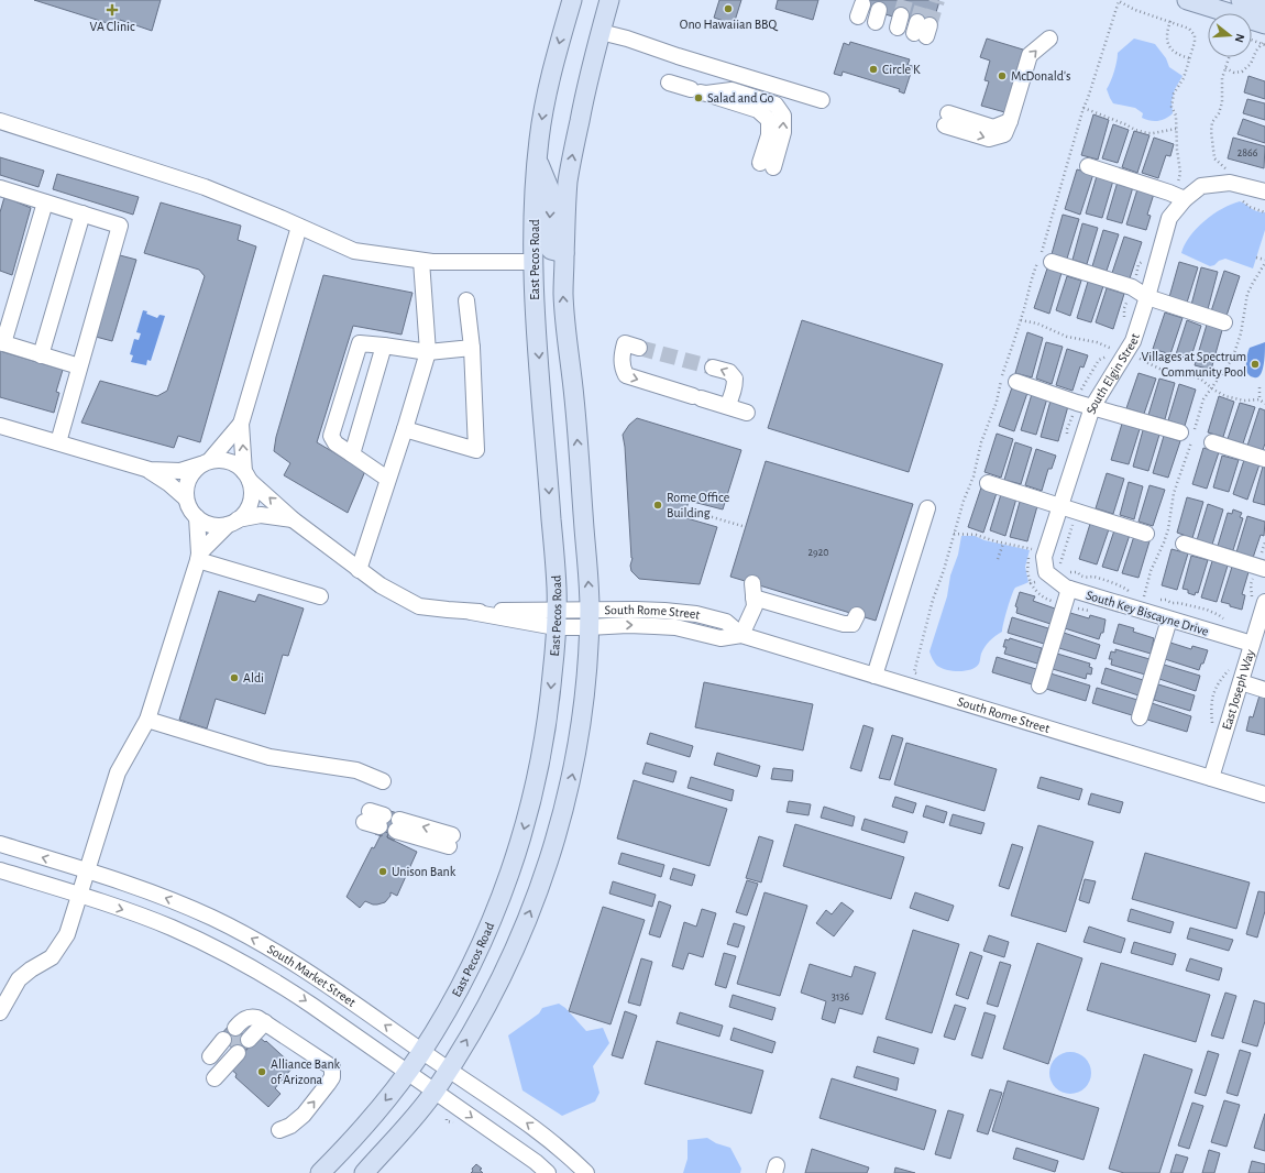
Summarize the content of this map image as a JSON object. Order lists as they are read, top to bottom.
{
  "streets": {
    "main road": ["East Pecos Road"],
    "street": [
      "South Elgin Street",
      "South Rome Street",
      "South Key Biscayne Drive",
      "East Joseph Way",
      "South Market Street"
    ]
  },
  "crossings": [
    ["East Pecos Road", "South Rome Street"],
    ["East Pecos Road", "South Market Street"],
    ["South Elgin Street", "South Key Biscayne Drive"],
    ["South Rome Street", "East Joseph Way"],
    ["South Key Biscayne Drive", "East Joseph Way"]
  ],
  "places": {
    "other": [
      "Ono Hawaiian BBQ",
      "Circle K",
      "McDonald's",
      "Salad and Go",
      "Villages at Spectrum Community Pool",
      "Rome Office Building",
      "Aldi",
      "Unison Bank",
      "Alliance Bank of Arizona"
    ],
    "health": ["VA Clinic"]
  },
  "house_numbers": ["2866", "2920", "3136"],
  "north": "right"
}
